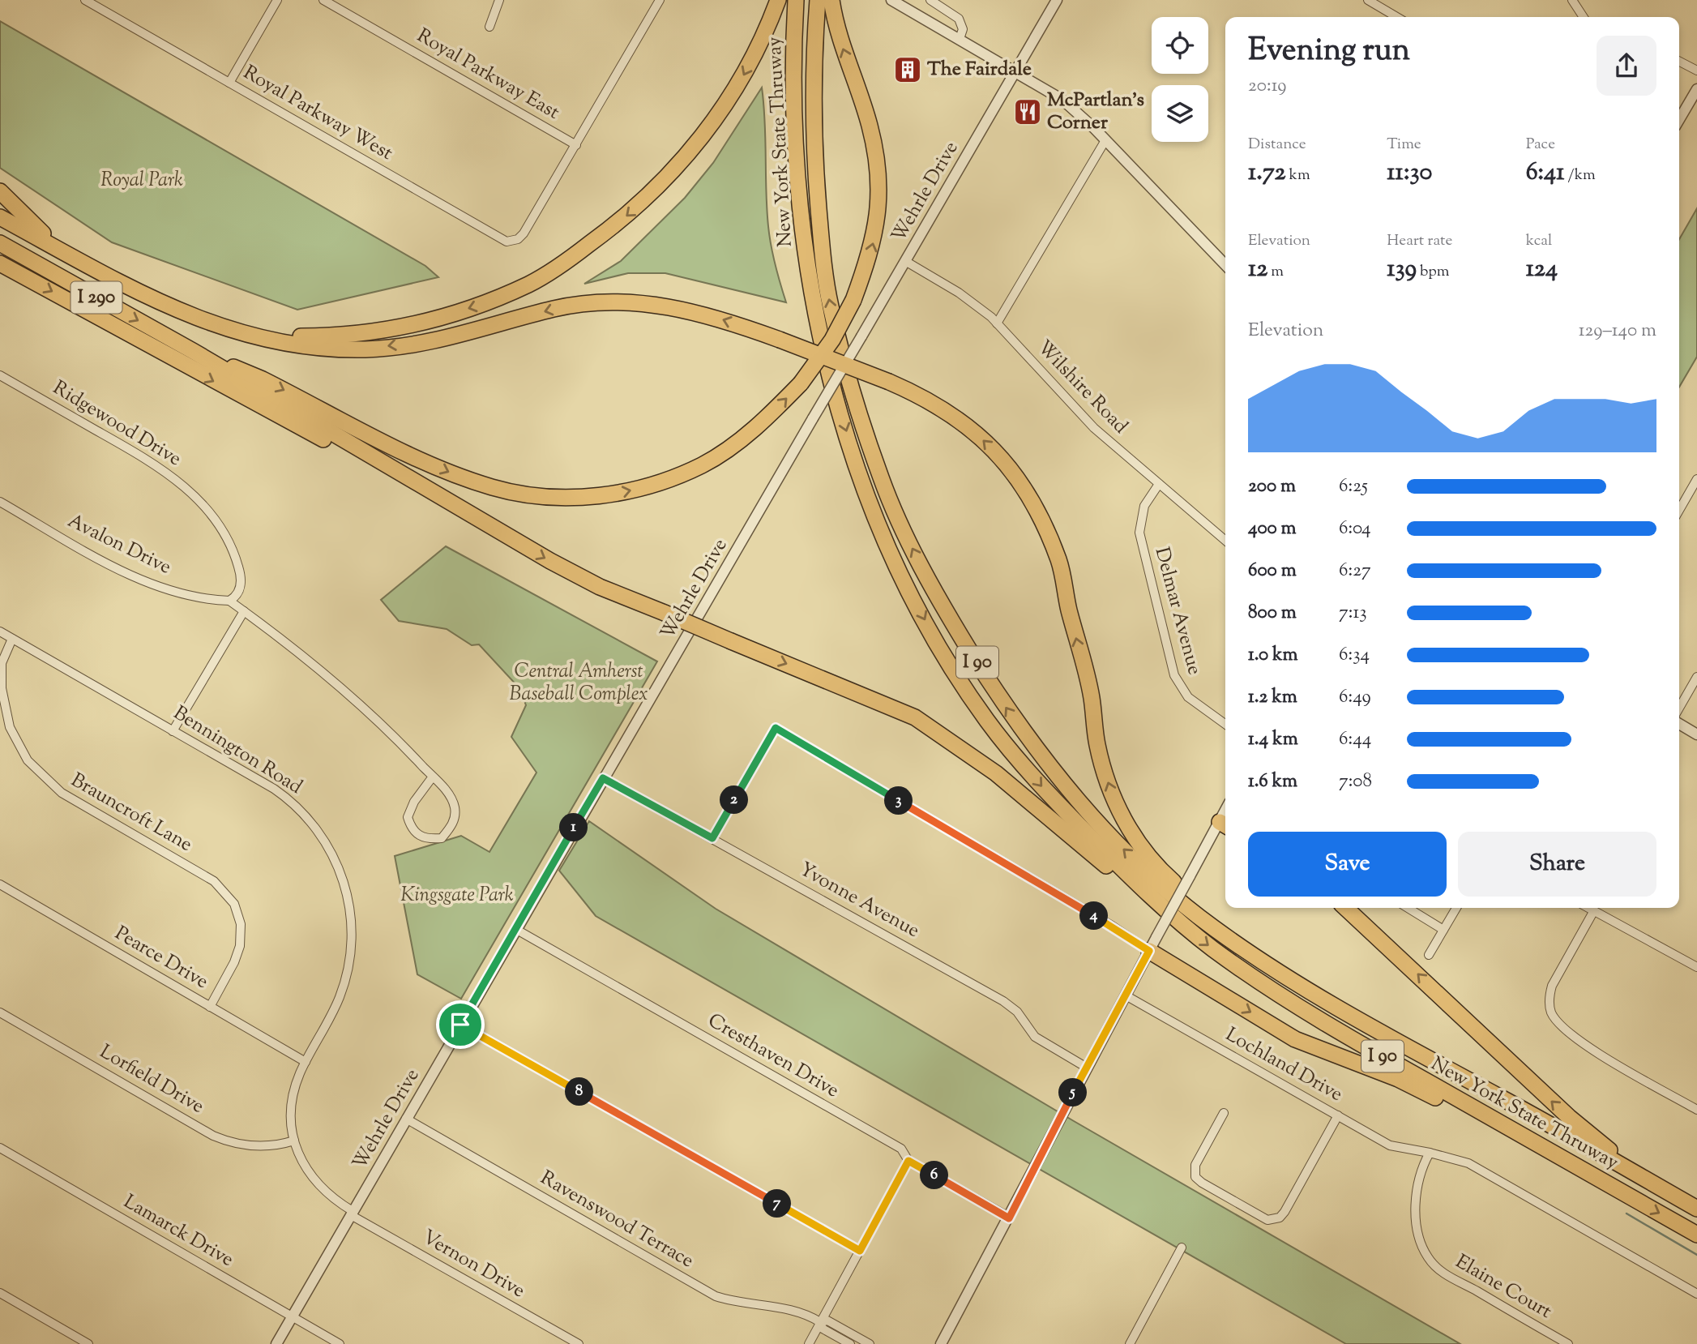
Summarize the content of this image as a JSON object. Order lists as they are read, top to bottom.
{
  "streets": {
    "highway": ["New York State Thruway", "I 290", "I 90"],
    "street": [
      "Royal Parkway East",
      "Royal Parkway West",
      "Wehrle Drive",
      "Wilshire Road",
      "Ridgewood Drive",
      "Avalon Drive",
      "Delmar Avenue",
      "Bennington Road",
      "Brauncroft Lane",
      "Yvonne Avenue",
      "Pearce Drive",
      "Cresthaven Drive",
      "Lochland Drive",
      "Lorfield Drive",
      "Ravenswood Terrace",
      "Lamarck Drive",
      "Vernon Drive",
      "Elaine Court"
    ]
  },
  "crossings": [
    ["Royal Parkway East", "Royal Parkway West"],
    ["Wehrle Drive", "Wilshire Road"],
    ["Wehrle Drive", "Bennington Road"],
    ["Wehrle Drive", "Yvonne Avenue"],
    ["Wehrle Drive", "Cresthaven Drive"],
    ["Wehrle Drive", "Ravenswood Terrace"],
    ["Wehrle Drive", "Lamarck Drive"],
    ["Wehrle Drive", "Vernon Drive"],
    ["Wilshire Road", "Delmar Avenue"],
    ["Ridgewood Drive", "Avalon Drive"],
    ["Bennington Road", "Brauncroft Lane"],
    ["Bennington Road", "Pearce Drive"],
    ["Bennington Road", "Lorfield Drive"],
    ["Bennington Road", "Vernon Drive"],
    ["Brauncroft Lane", "Pearce Drive"],
    ["Lochland Drive", "Elaine Court"]
  ],
  "parks": ["Royal Park", "Central Amherst Baseball Complex", "Kingsgate Park"],
  "places": {
    "building": ["The Fairdale"],
    "restaurant": ["McPartlan's Corner"]
  },
  "page": {
    "heading": ["Evening run", "20:19"],
    "stats": [
      ["Distance", "1.72 km"],
      ["Time", "11:30"],
      ["Pace", "6:41 /km"],
      ["Elevation", "12 m"],
      ["Heart rate", "139 bpm"],
      ["kcal", "124"]
    ],
    "chart": ["Elevation", "129–140 m"],
    "list": [
      {
        "name": "200 m",
        "note": "6:25"
      },
      {
        "name": "400 m",
        "note": "6:04"
      },
      {
        "name": "600 m",
        "note": "6:27"
      },
      {
        "name": "800 m",
        "note": "7:13"
      },
      {
        "name": "1.0 km",
        "note": "6:34"
      },
      {
        "name": "1.2 km",
        "note": "6:49"
      },
      {
        "name": "1.4 km",
        "note": "6:44"
      },
      {
        "name": "1.6 km",
        "note": "7:08"
      }
    ],
    "pins": [
      "2",
      "3",
      "1",
      "4",
      "8",
      "5",
      "6",
      "7"
    ],
    "buttons": ["Save", "Share"]
  }
}
